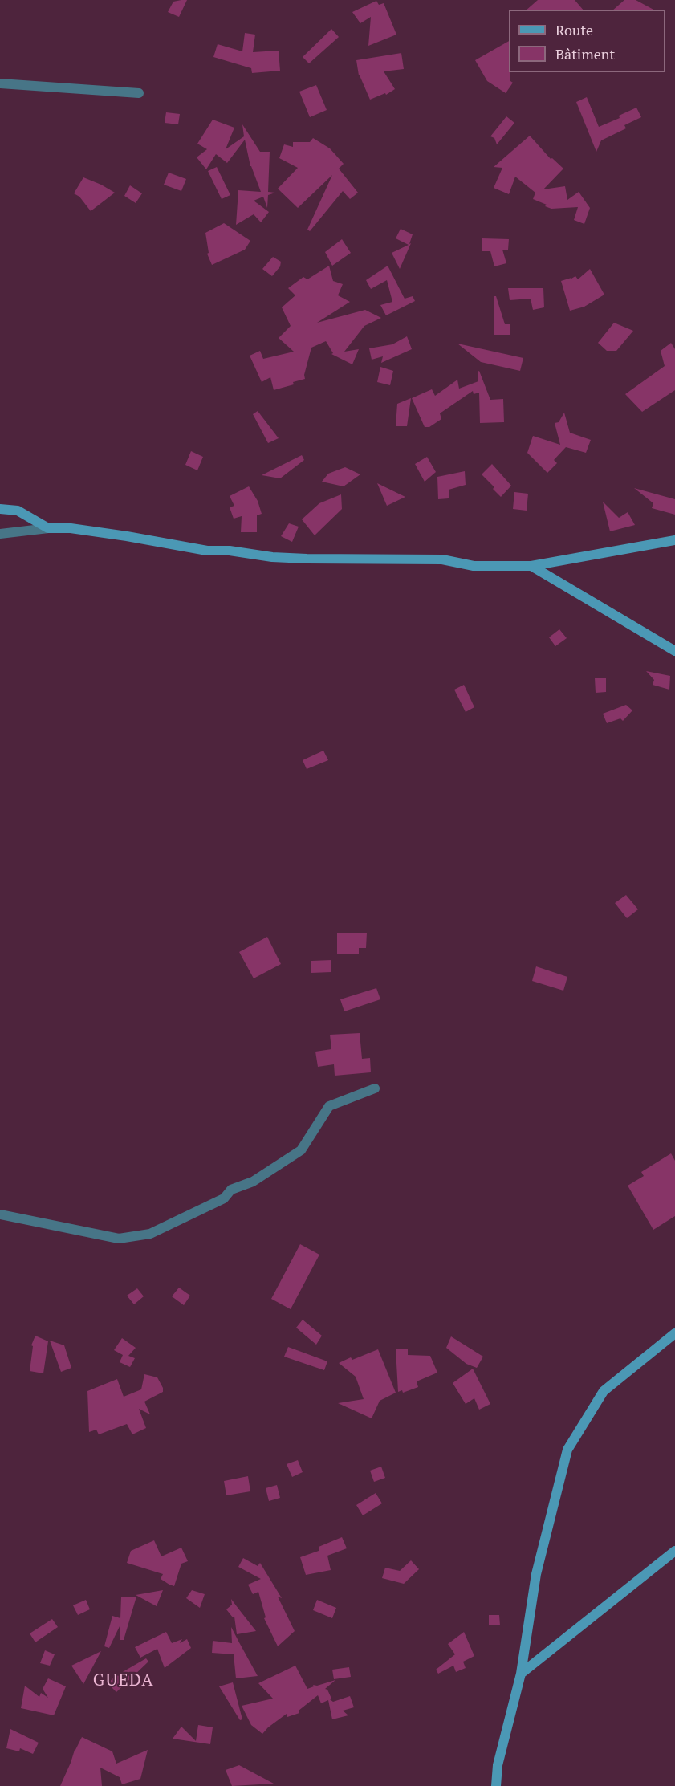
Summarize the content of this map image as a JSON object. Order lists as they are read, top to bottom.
{
  "districts": ["GUEDA"],
  "legend": ["Route", "Bâtiment"]
}
